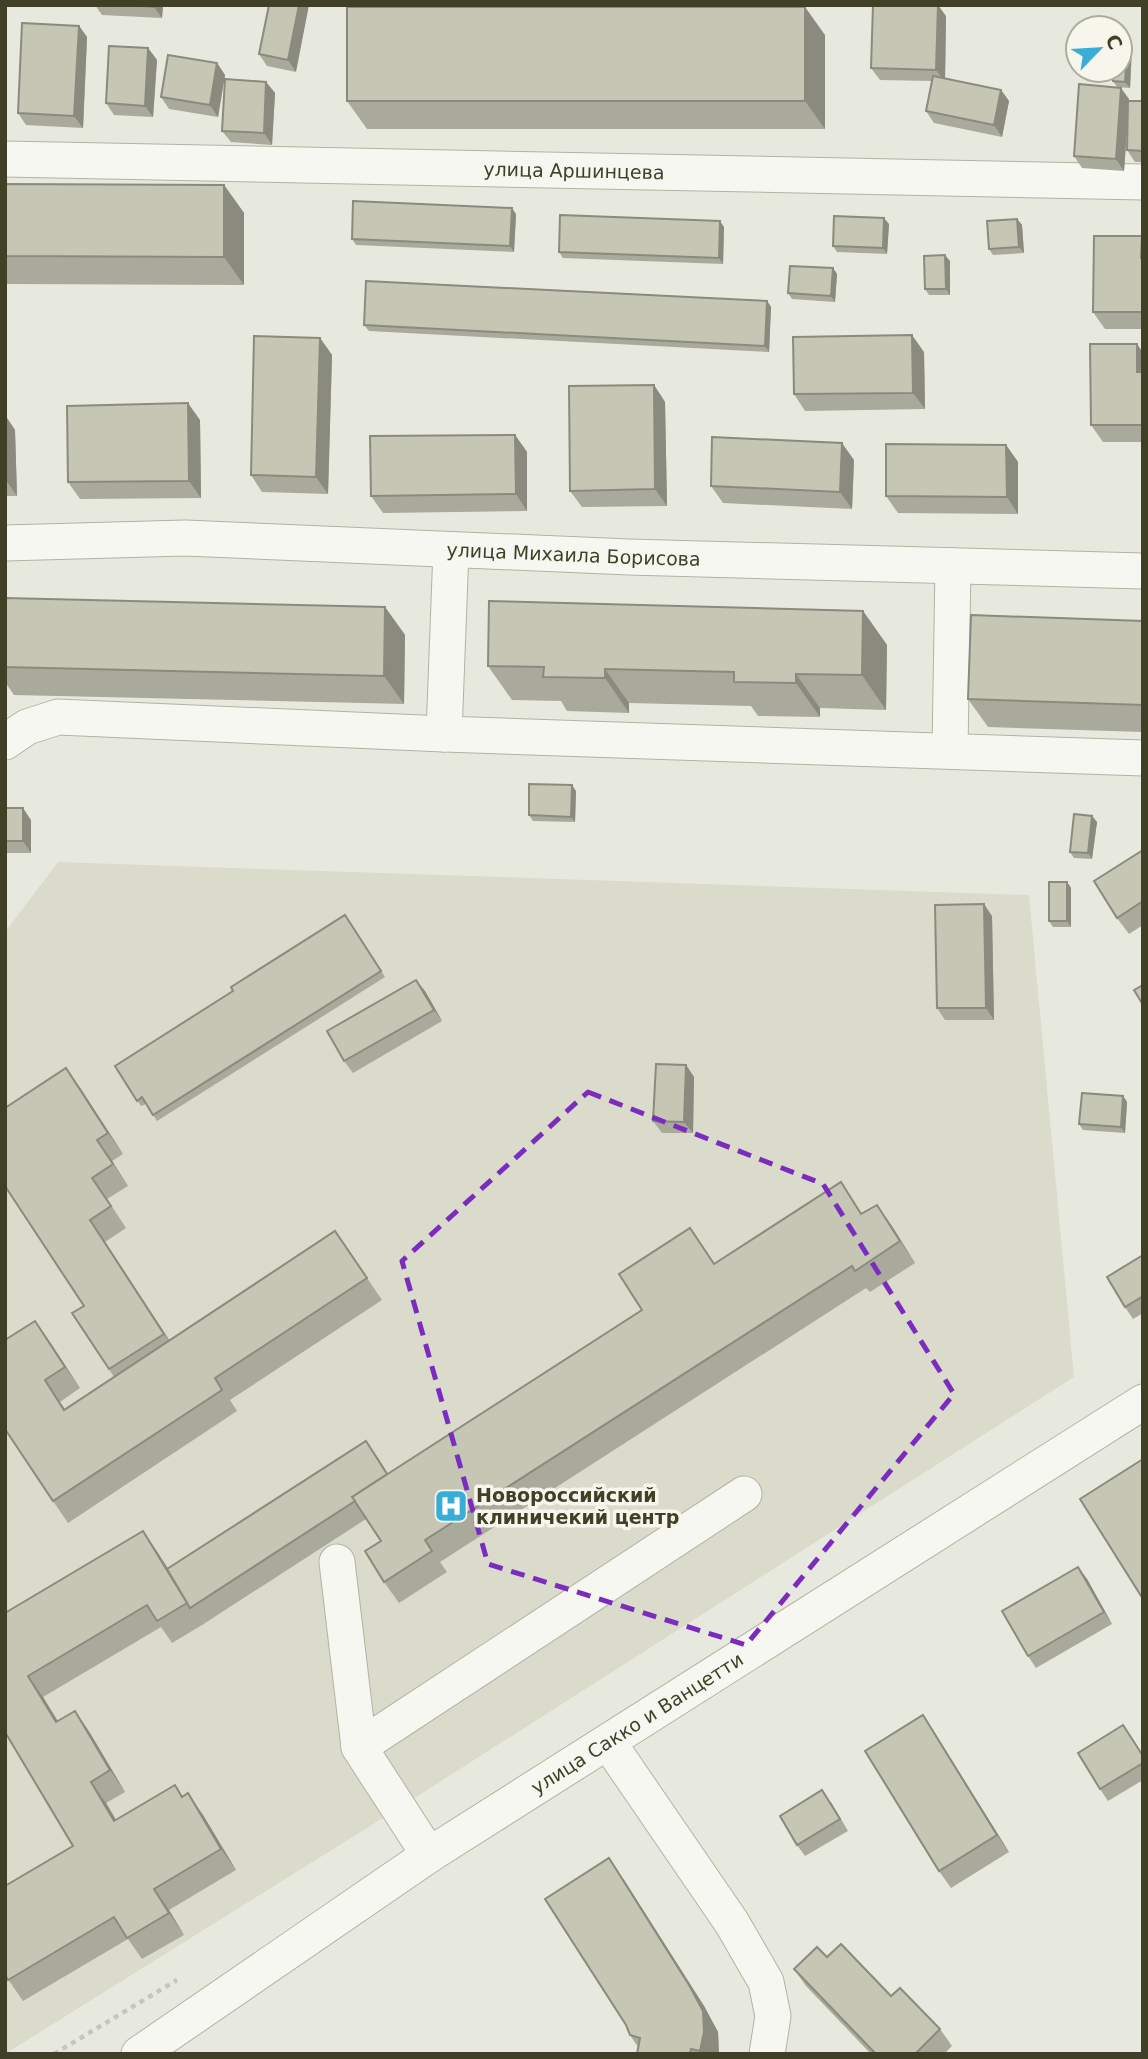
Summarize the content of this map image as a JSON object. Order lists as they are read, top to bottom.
{
  "streets": {
    "street": ["улица Аршинцева", "улица Михаила Борисова", "улица Сакко и Ванцетти"]
  },
  "places": {
    "hospital": ["Новороссийский клиничекий центр"]
  },
  "north": "top right"
}
